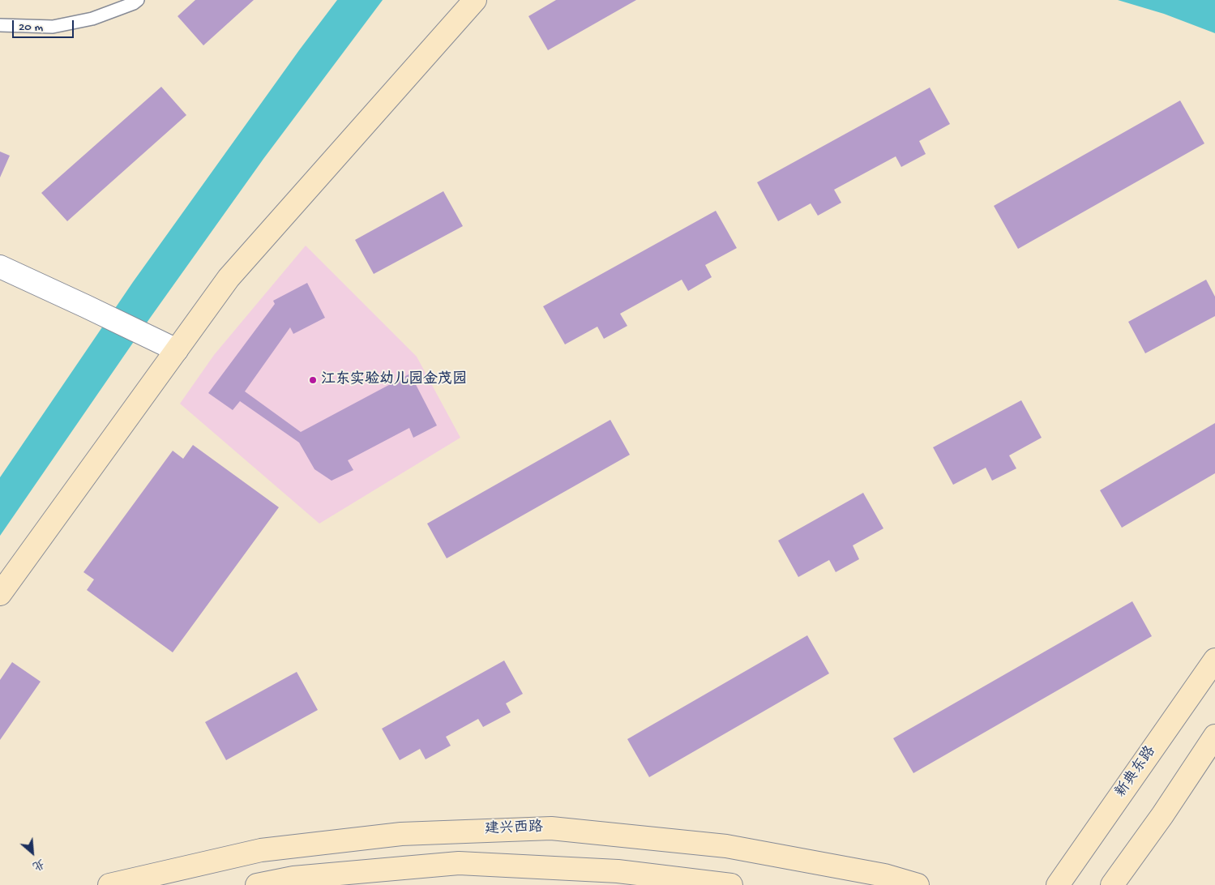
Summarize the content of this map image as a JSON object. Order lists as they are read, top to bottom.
{
  "streets": {
    "street": ["新典东路", "建兴西路"]
  },
  "places": ["江东实验幼儿园金茂园"],
  "scale_bar": "20 m",
  "north": "bottom right"
}
